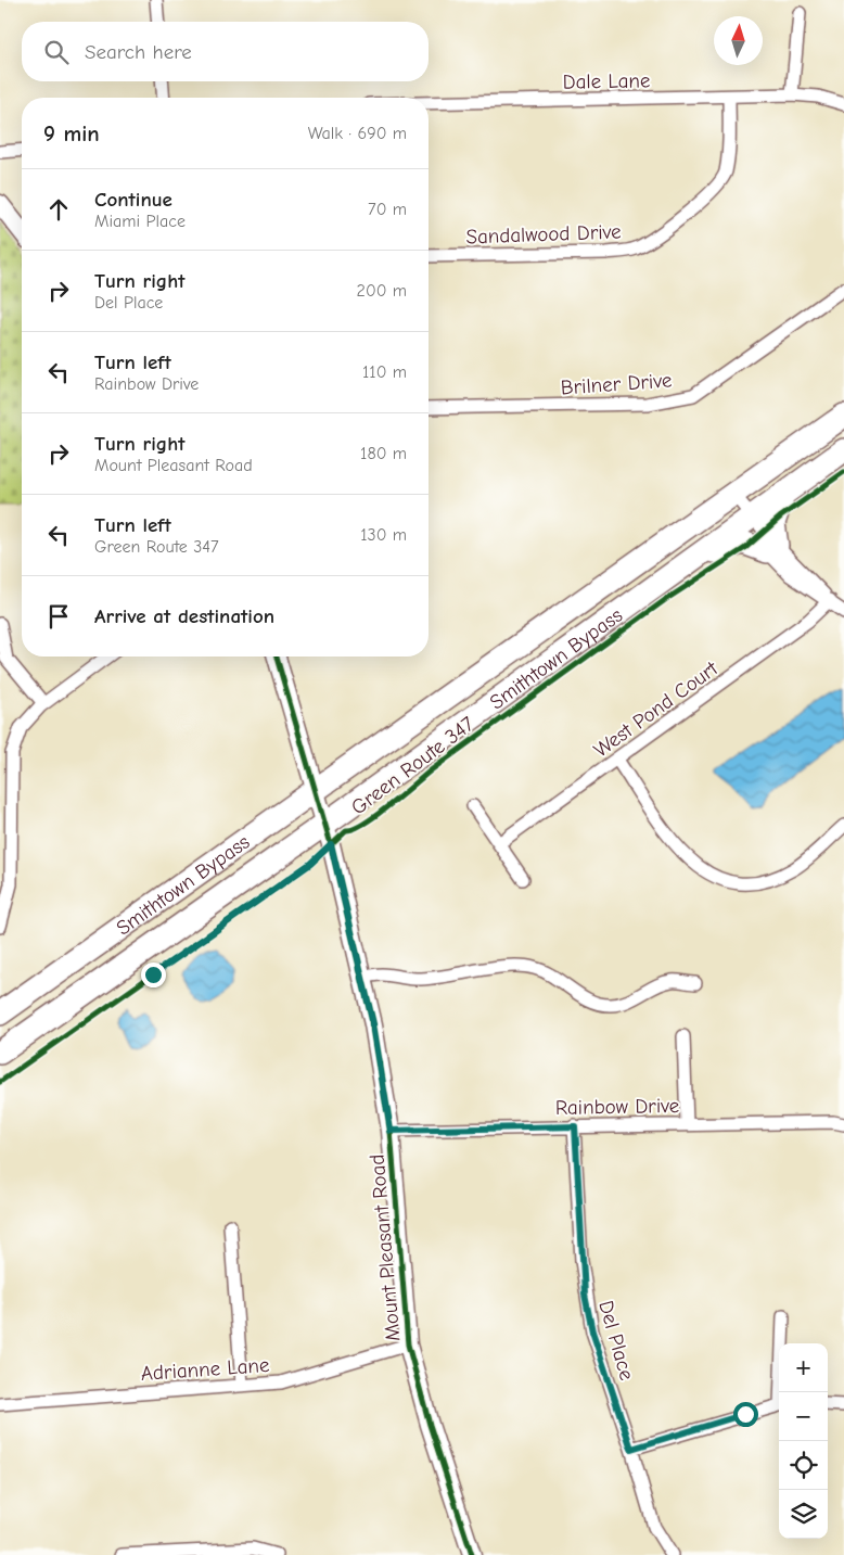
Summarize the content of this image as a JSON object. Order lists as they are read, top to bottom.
{
  "streets": {
    "highway": ["Smithtown Bypass"],
    "street": [
      "Dale Lane",
      "Sandalwood Drive",
      "Brilner Drive",
      "West Pond Court",
      "Rainbow Drive",
      "Mount Pleasant Road",
      "Del Place",
      "Adrianne Lane"
    ],
    "cycle path": ["Green Route 347"]
  },
  "crossings": [
    ["Dale Lane", "Sandalwood Drive"],
    ["Smithtown Bypass", "Mount Pleasant Road"],
    ["Rainbow Drive", "Mount Pleasant Road"],
    ["Rainbow Drive", "Del Place"],
    ["Mount Pleasant Road", "Adrianne Lane"]
  ],
  "north": "top",
  "page": {
    "search": "Search here",
    "heading": ["9 min", "Walk · 690 m"],
    "list": [
      ["Continue", "Miami Place", "70 m"],
      ["Turn right", "Del Place", "200 m"],
      ["Turn left", "Rainbow Drive", "110 m"],
      ["Turn right", "Mount Pleasant Road", "180 m"],
      ["Turn left", "Green Route 347", "130 m"],
      "Arrive at destination"
    ],
    "map_buttons": ["+", "−"]
  }
}
